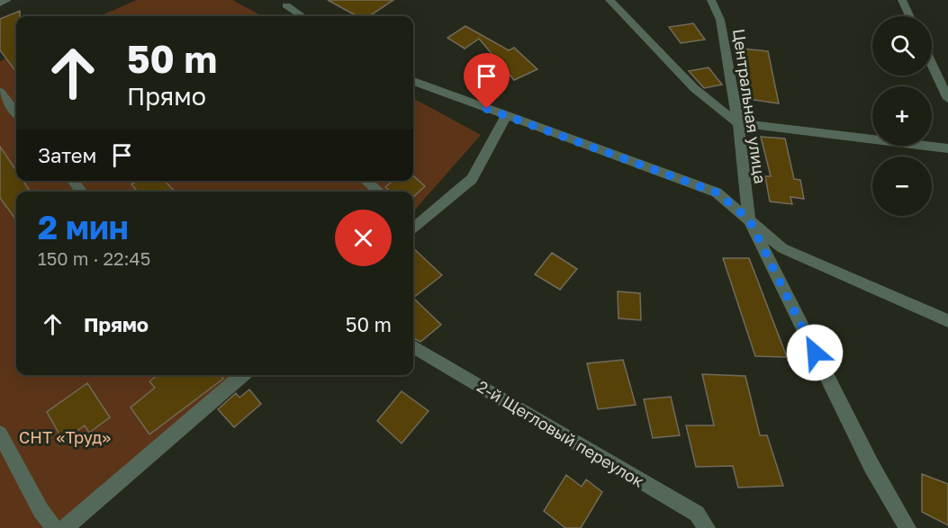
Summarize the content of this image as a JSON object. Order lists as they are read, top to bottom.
{
  "streets": {
    "street": ["Центральная улица", "2-й Щегловый переулок"]
  },
  "parks": ["СНТ «Труд»"],
  "page": {
    "map_buttons": ["+", "−"],
    "turn": ["50 m", "Прямо"],
    "then": "Затем",
    "heading": ["2 мин", "150 m · 22:45"],
    "list": [
      {
        "name": "Прямо",
        "value": "50 m"
      }
    ]
  }
}
